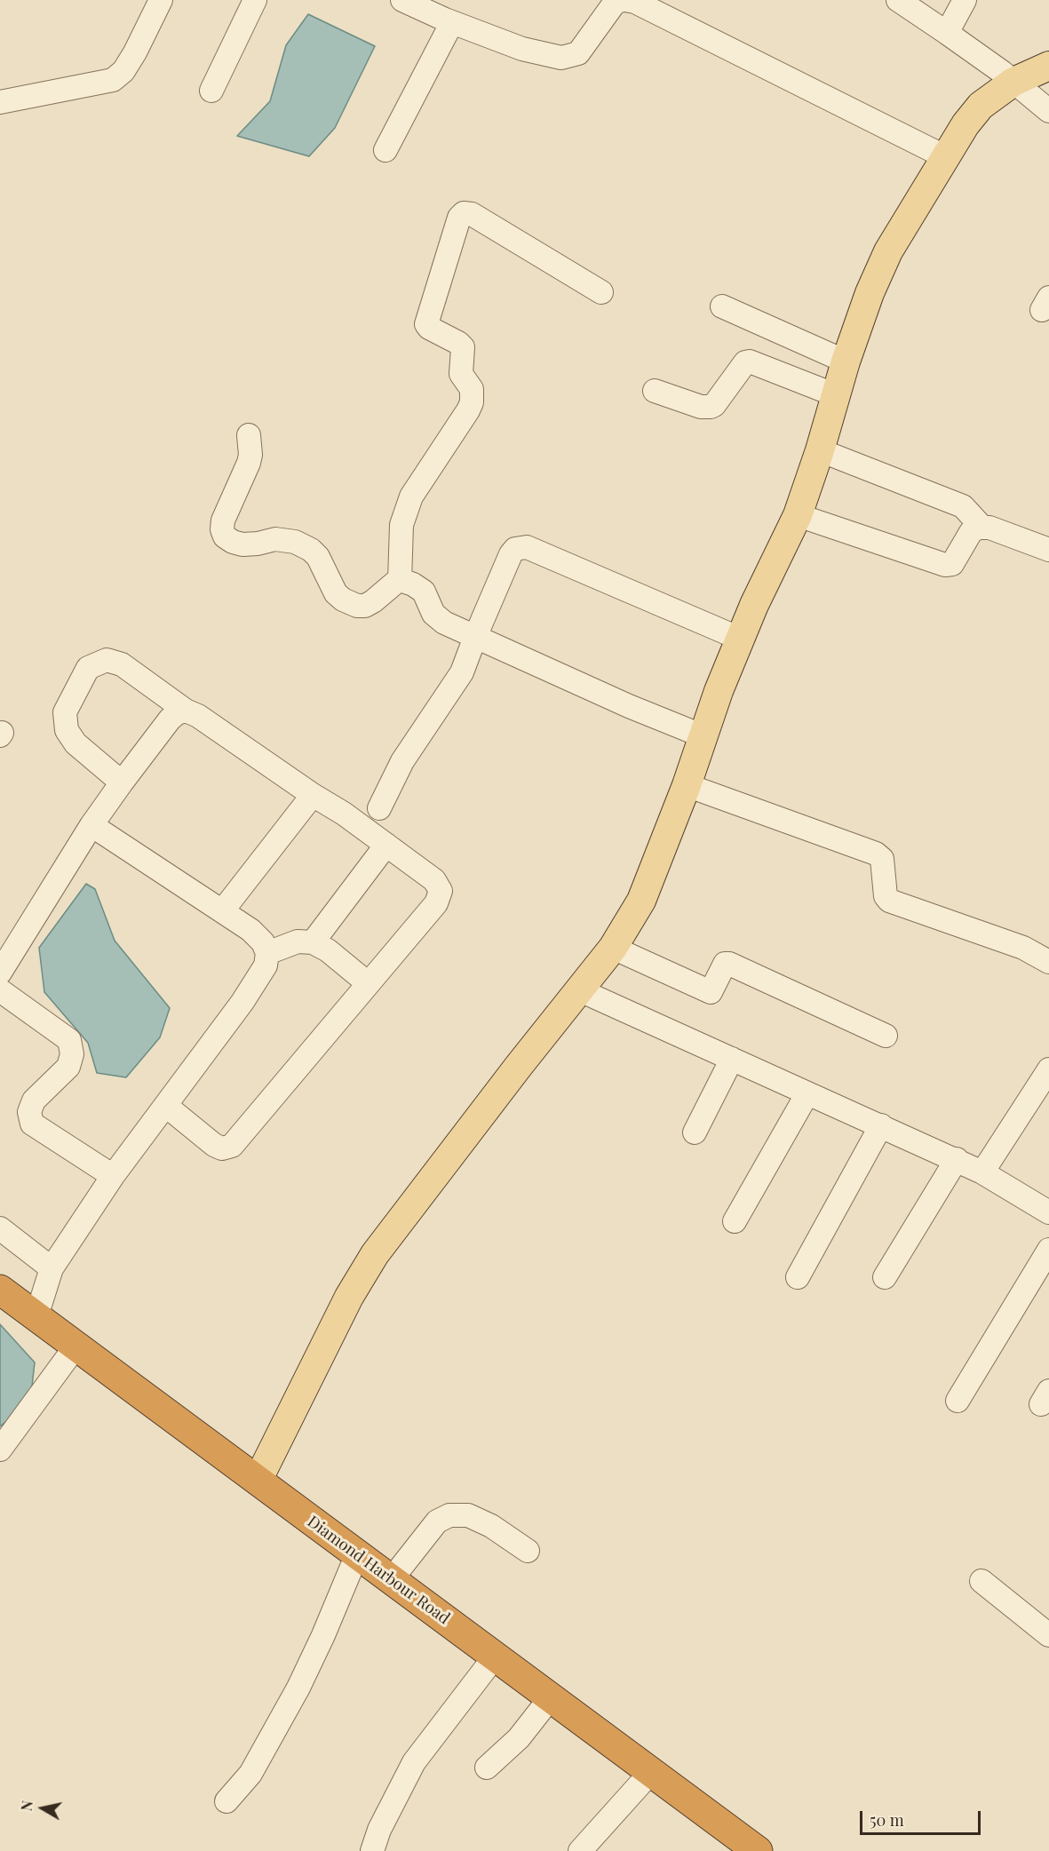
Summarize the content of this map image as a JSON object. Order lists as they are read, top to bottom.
{
  "streets": {
    "highway": ["Diamond Harbour Road"]
  },
  "scale_bar": "50 m",
  "north": "left"
}
